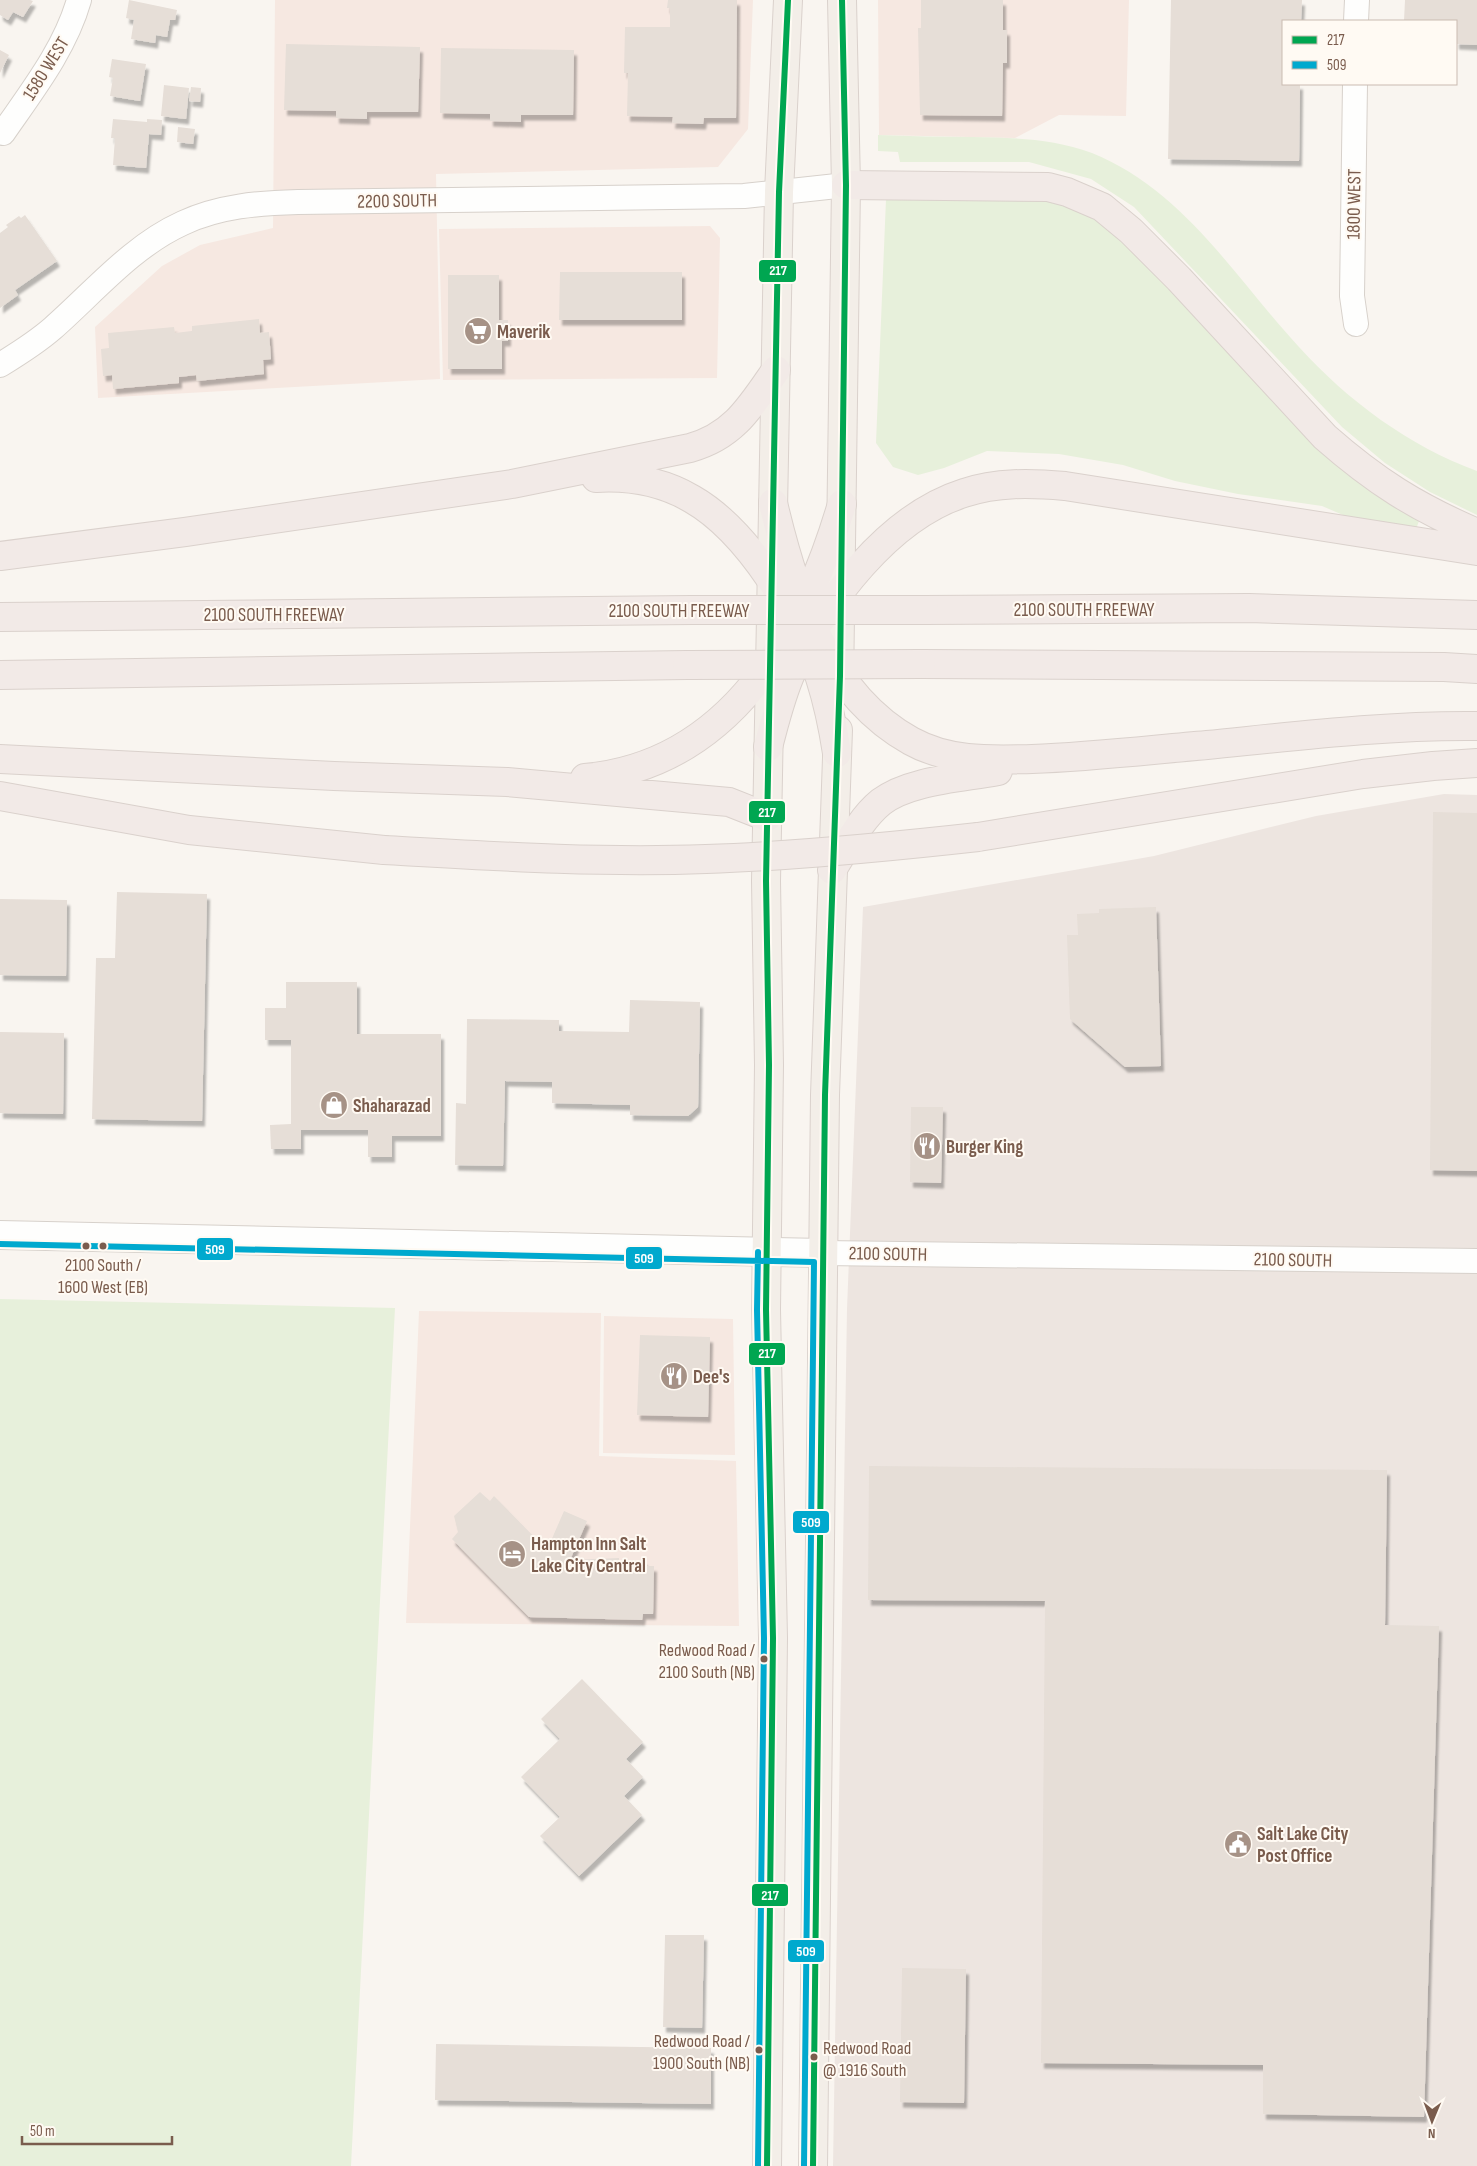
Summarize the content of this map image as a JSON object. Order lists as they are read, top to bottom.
{
  "streets": {
    "highway": ["2100 SOUTH FREEWAY"],
    "street": [
      "1580 WEST",
      "2200 SOUTH",
      "1800 WEST",
      "2100 SOUTH"
    ]
  },
  "places": {
    "supermarket": ["Maverik"],
    "shop": ["Shaharazad"],
    "restaurant": ["Burger King", "Dee's"],
    "other": [
      "2100 South / 1600 West (EB)",
      "Redwood Road / 2100 South (NB)",
      "Redwood Road / 1900 South (NB)",
      "Redwood Road @ 1916 South"
    ],
    "hotel": ["Hampton Inn Salt Lake City Central"],
    "public building": ["Salt Lake City Post Office"]
  },
  "lines": ["transit line 217", "transit line 509"],
  "legend": ["217", "509"],
  "scale_bar": "50 m",
  "north": "bottom"
}
